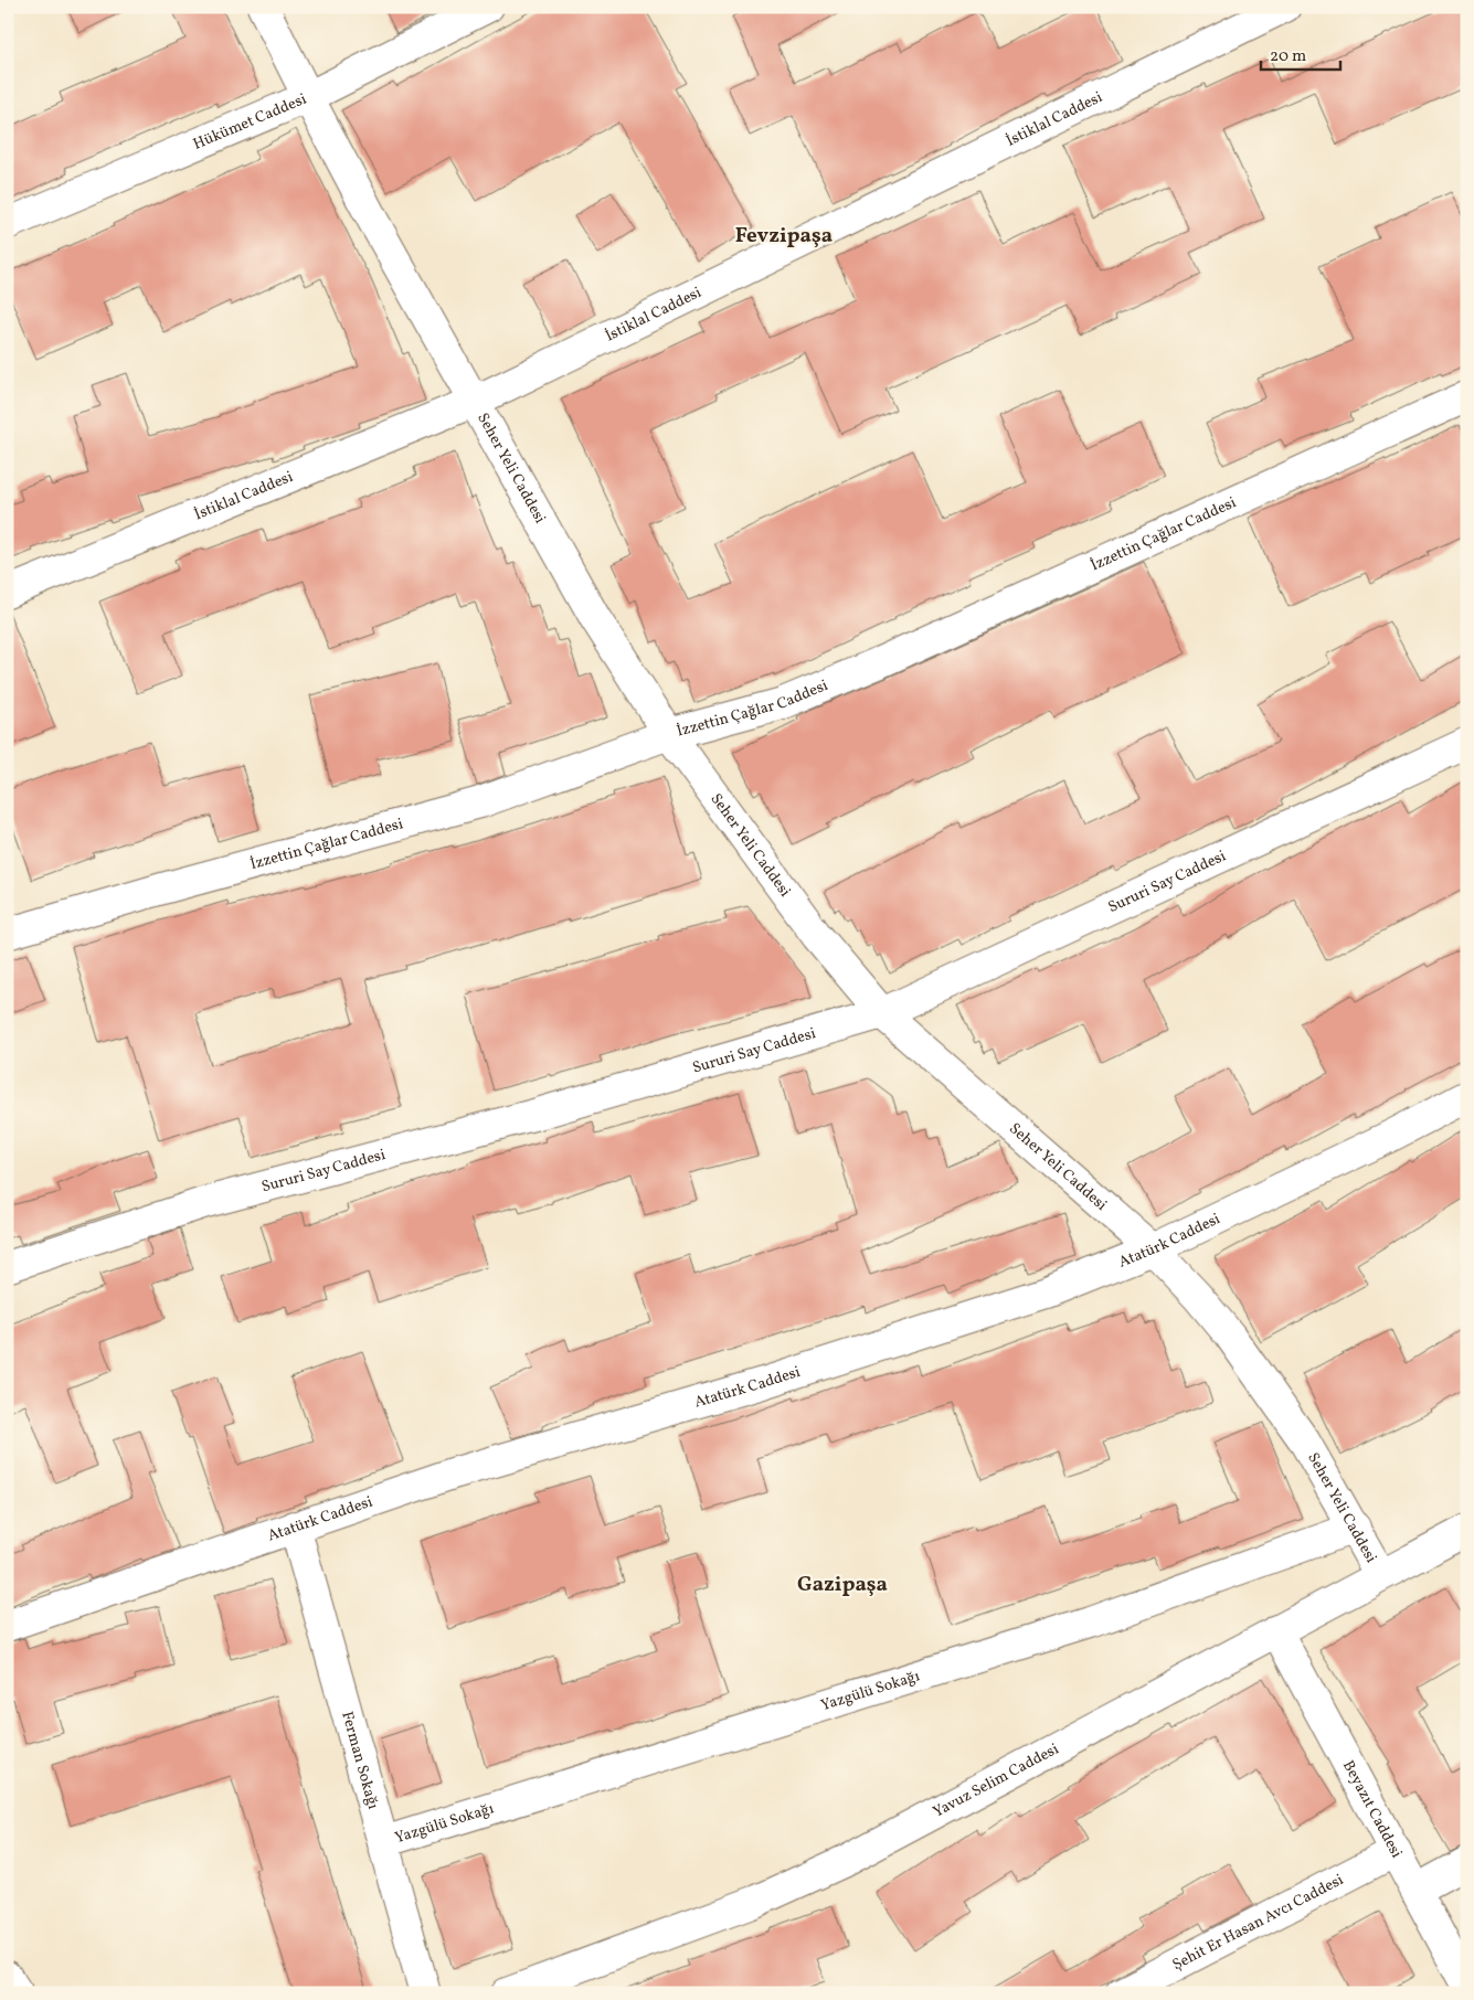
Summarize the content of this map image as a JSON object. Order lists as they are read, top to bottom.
{
  "streets": {
    "street": [
      "İstiklal Caddesi",
      "Hükümet Caddesi",
      "Seher Yeli Caddesi",
      "İzzettin Çağlar Caddesi",
      "Sururi Say Caddesi",
      "Atatürk Caddesi",
      "Yazgülü Sokağı",
      "Ferman Sokağı",
      "Yavuz Selim Caddesi",
      "Beyazıt Caddesi",
      "Şehit Er Hasan Avcı Caddesi"
    ]
  },
  "crossings": [
    ["İstiklal Caddesi", "Seher Yeli Caddesi"],
    ["Hükümet Caddesi", "Seher Yeli Caddesi"],
    ["Seher Yeli Caddesi", "İzzettin Çağlar Caddesi"],
    ["Seher Yeli Caddesi", "Sururi Say Caddesi"],
    ["Seher Yeli Caddesi", "Atatürk Caddesi"],
    ["Seher Yeli Caddesi", "Yazgülü Sokağı"],
    ["Seher Yeli Caddesi", "Yavuz Selim Caddesi"],
    ["Atatürk Caddesi", "Ferman Sokağı"],
    ["Yazgülü Sokağı", "Ferman Sokağı"],
    ["Yavuz Selim Caddesi", "Beyazıt Caddesi"],
    ["Beyazıt Caddesi", "Şehit Er Hasan Avcı Caddesi"]
  ],
  "districts": ["Fevzipaşa", "Gazipaşa"],
  "scale_bar": "20 m"
}
